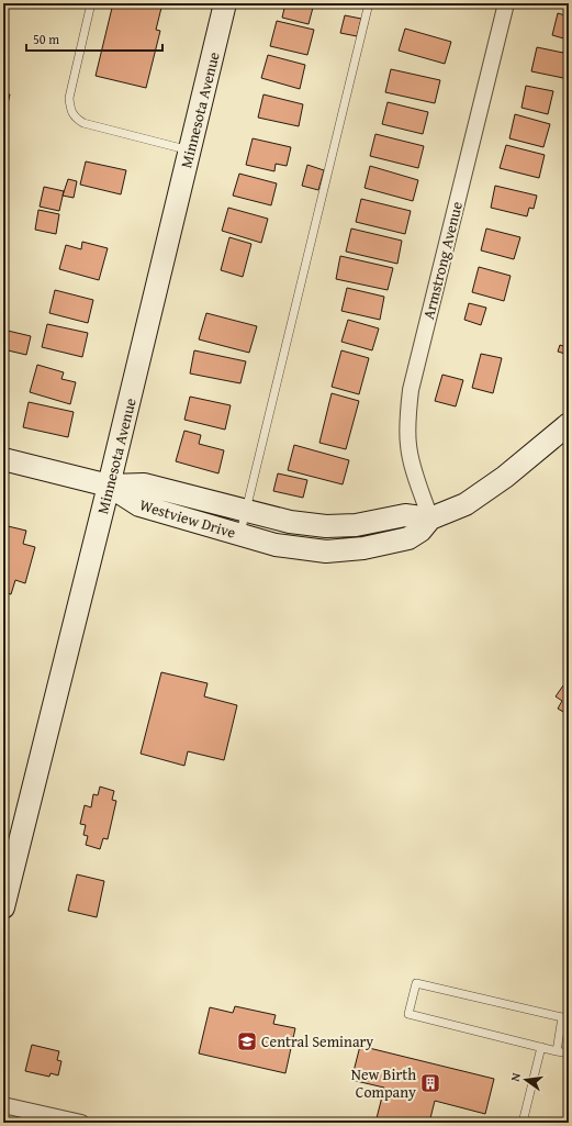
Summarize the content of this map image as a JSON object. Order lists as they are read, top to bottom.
{
  "streets": {
    "main road": ["Minnesota Avenue", "Westview Drive"],
    "street": ["Armstrong Avenue"]
  },
  "crossings": [
    ["Minnesota Avenue", "Westview Drive"],
    ["Armstrong Avenue", "Westview Drive"]
  ],
  "places": {
    "school or university": ["Central Seminary"],
    "building": ["New Birth Company"]
  },
  "scale_bar": "50 m",
  "north": "left"
}
